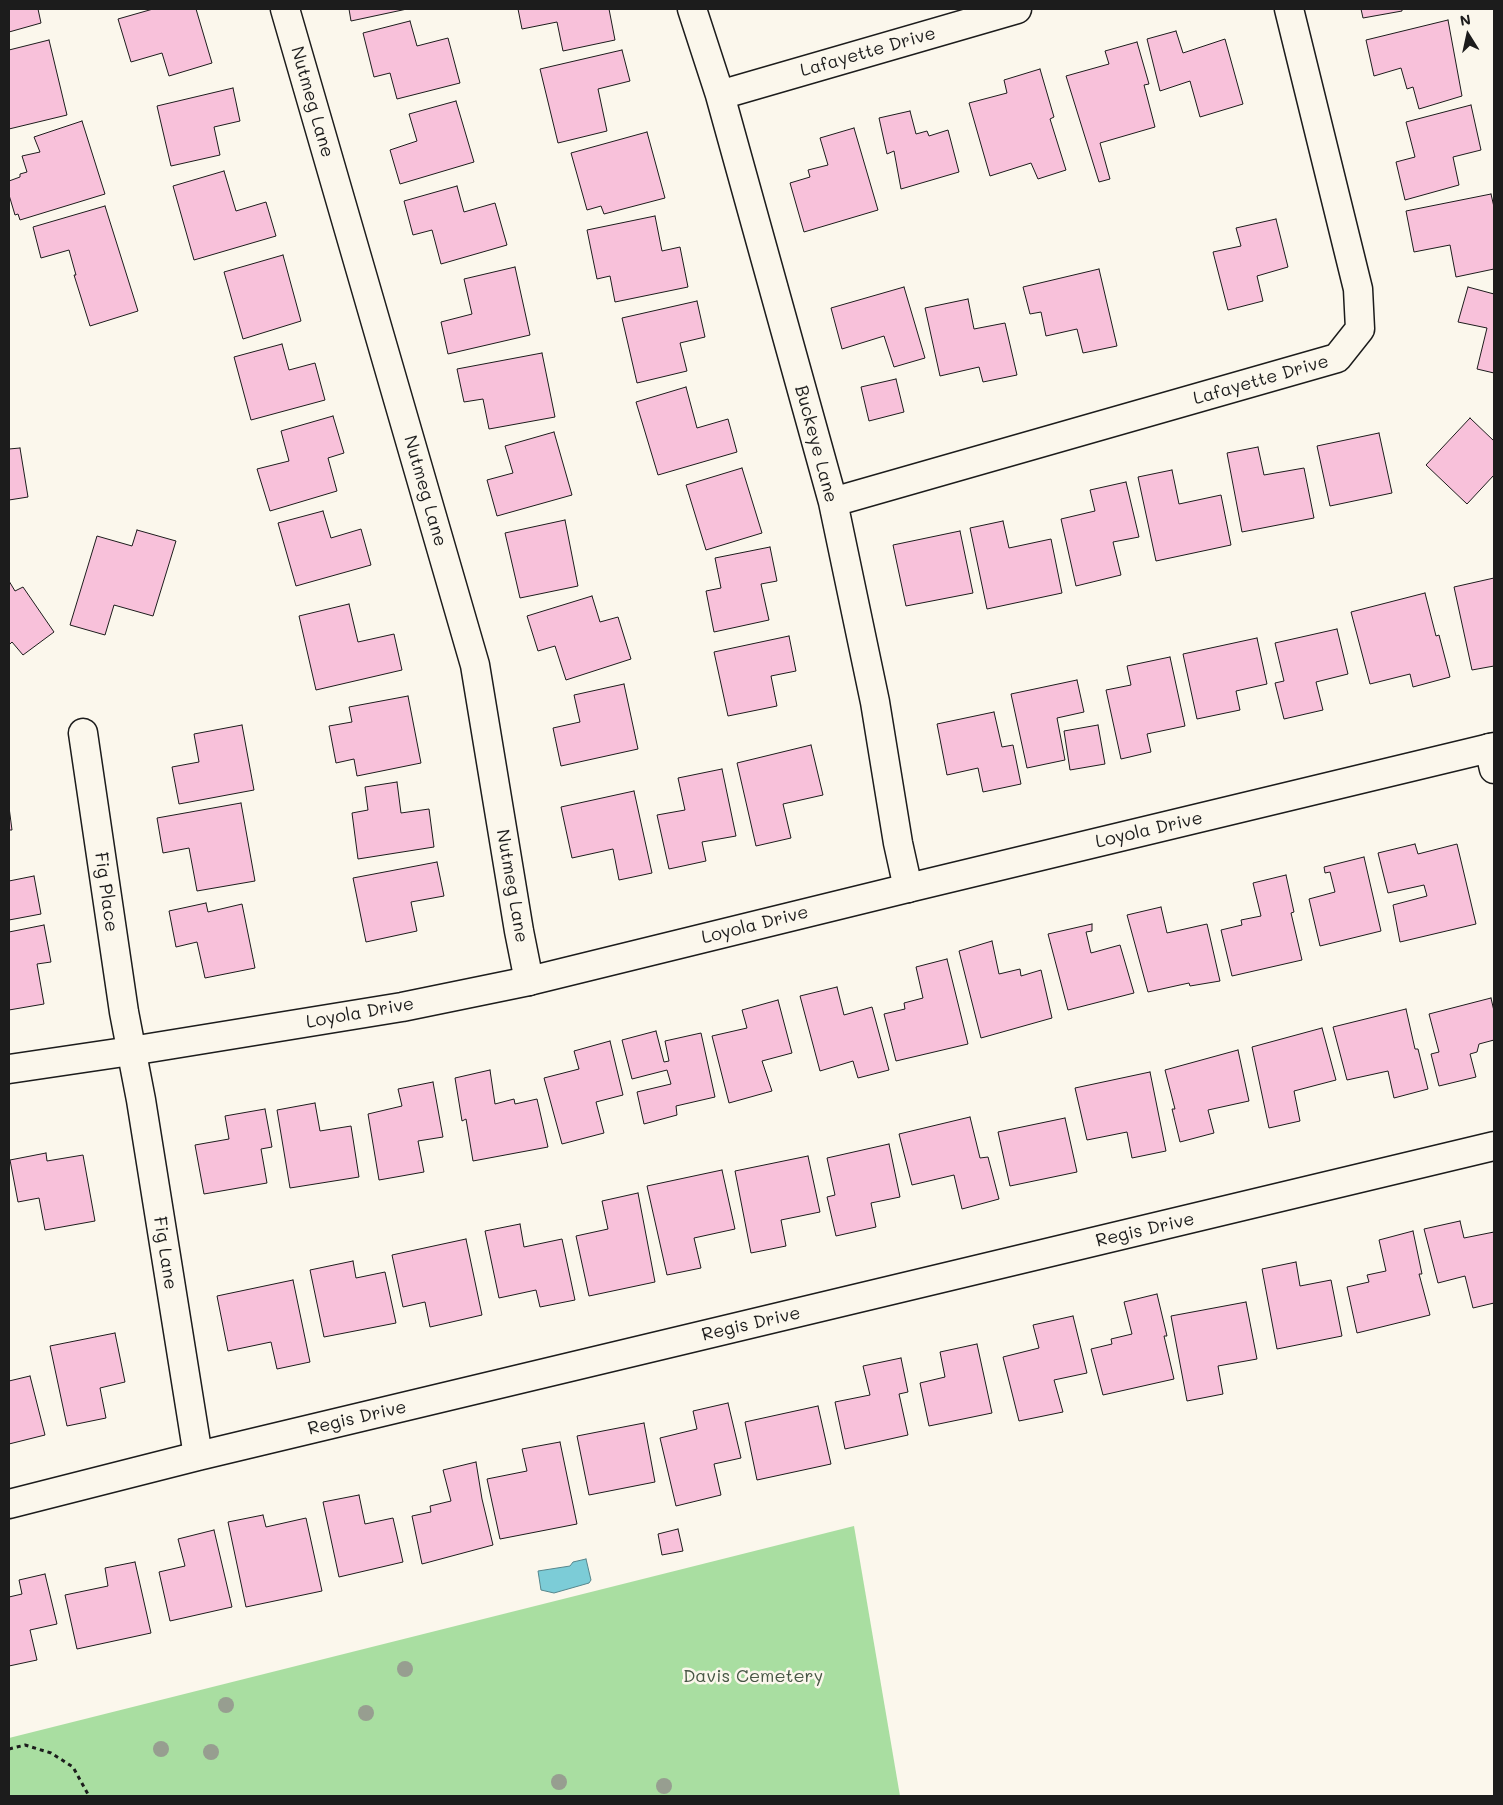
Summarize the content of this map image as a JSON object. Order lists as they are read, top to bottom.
{
  "streets": {
    "street": [
      "Lafayette Drive",
      "Nutmeg Lane",
      "Buckeye Lane",
      "Loyola Drive",
      "Fig Place",
      "Regis Drive",
      "Fig Lane"
    ]
  },
  "crossings": [
    ["Lafayette Drive", "Buckeye Lane"],
    ["Nutmeg Lane", "Loyola Drive"],
    ["Buckeye Lane", "Loyola Drive"],
    ["Loyola Drive", "Fig Place"],
    ["Loyola Drive", "Fig Lane"],
    ["Fig Place", "Fig Lane"],
    ["Regis Drive", "Fig Lane"]
  ],
  "parks": ["Davis Cemetery"],
  "north": "top"
}
